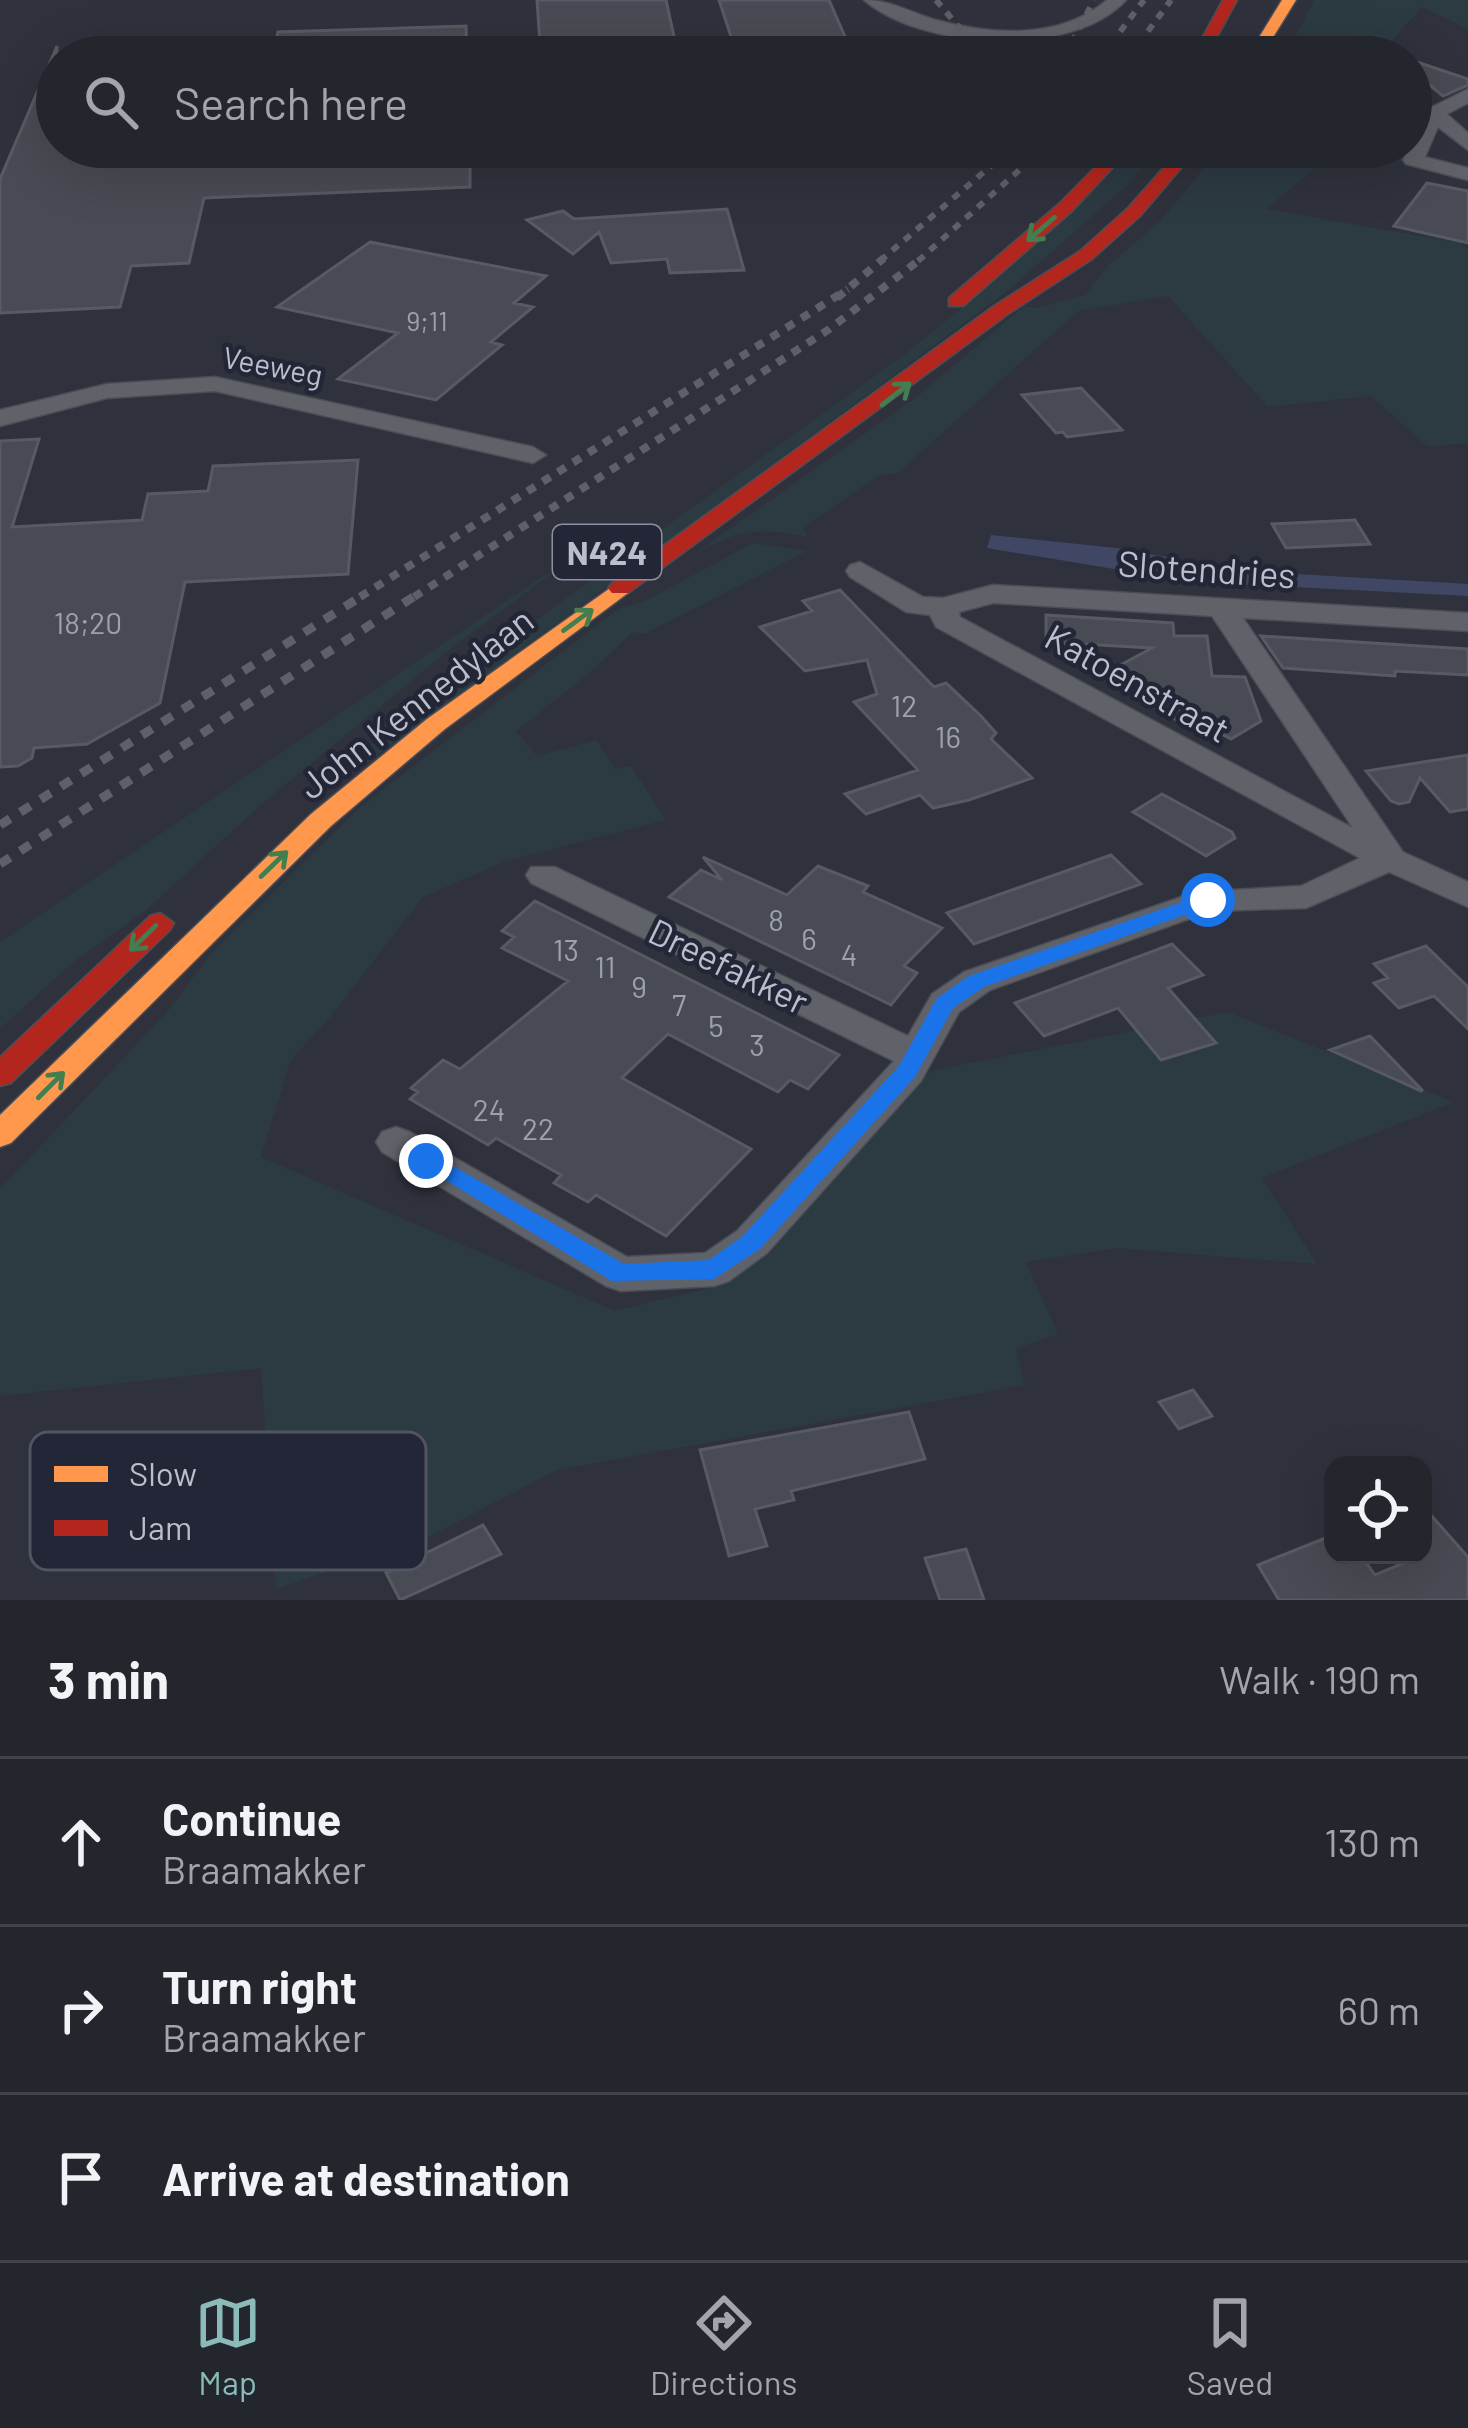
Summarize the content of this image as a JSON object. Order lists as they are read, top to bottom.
{
  "streets": {
    "highway": ["N424", "John Kennedylaan"],
    "street": [
      "Veeweg",
      "Slotendries",
      "Katoenstraat",
      "Dreefakker"
    ]
  },
  "crossings": [
    ["Slotendries", "Katoenstraat"]
  ],
  "house_numbers": [
    "9;11",
    "18;20",
    "12",
    "16",
    "8",
    "6",
    "13",
    "4",
    "11",
    "9",
    "7",
    "5",
    "3",
    "24",
    "22"
  ],
  "legend": ["Slow", "Jam"],
  "page": {
    "search": "Search here",
    "heading": ["3 min", "Walk · 190 m"],
    "list": [
      ["Continue", "Braamakker", "130 m"],
      ["Turn right", "Braamakker", "60 m"],
      "Arrive at destination"
    ],
    "nav": ["Map", "Directions", "Saved"]
  }
}
